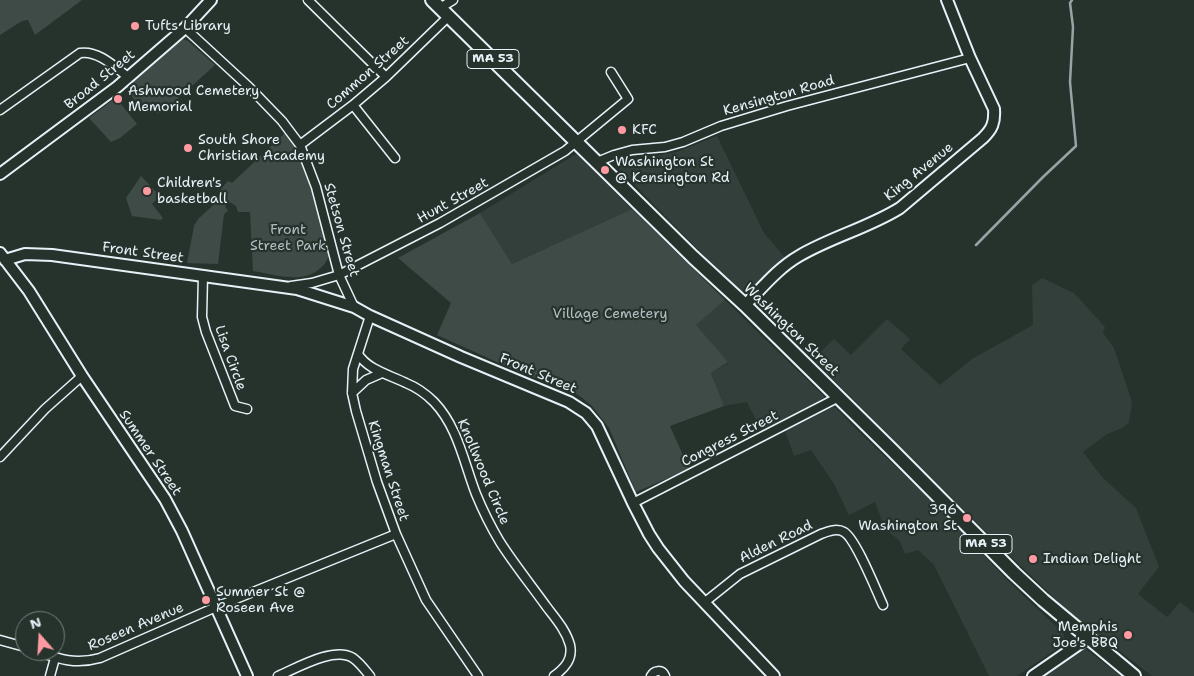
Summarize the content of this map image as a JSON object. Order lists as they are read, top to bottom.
{
  "streets": {
    "main road": ["MA 53", "Washington Street"],
    "street": [
      "Common Street",
      "Broad Street",
      "Kensington Road",
      "King Avenue",
      "Hunt Street",
      "Stetson Street",
      "Front Street",
      "Lisa Circle",
      "Congress Street",
      "Summer Street",
      "Kingman Street",
      "Knollwood Circle",
      "Alden Road",
      "Roseen Avenue"
    ]
  },
  "crossings": [
    ["Common Street", "Stetson Street"],
    ["Common Street", "Washington Street"],
    ["Broad Street", "Stetson Street"],
    ["Kensington Road", "King Avenue"],
    ["Kensington Road", "Washington Street"],
    ["King Avenue", "Washington Street"],
    ["Hunt Street", "Stetson Street"],
    ["Hunt Street", "Front Street"],
    ["Hunt Street", "Washington Street"],
    ["Stetson Street", "Front Street"],
    ["Front Street", "Lisa Circle"],
    ["Front Street", "Congress Street"],
    ["Front Street", "Summer Street"],
    ["Front Street", "Kingman Street"],
    ["Front Street", "Alden Road"],
    ["Washington Street", "Congress Street"],
    ["Summer Street", "Kingman Street"],
    ["Summer Street", "Roseen Avenue"],
    ["Kingman Street", "Knollwood Circle"],
    ["Kingman Street", "Roseen Avenue"]
  ],
  "parks": ["Front Street Park", "Village Cemetery"],
  "places": [
    "Tufts Library",
    "Ashwood Cemetery Memorial",
    "KFC",
    "South Shore Christian Academy",
    "Washington St @ Kensington Rd",
    "Children's basketball",
    "396 Washington St",
    "Indian Delight",
    "Summer St @ Roseen Ave",
    "Memphis Joe's BBQ"
  ],
  "north": "top"
}
